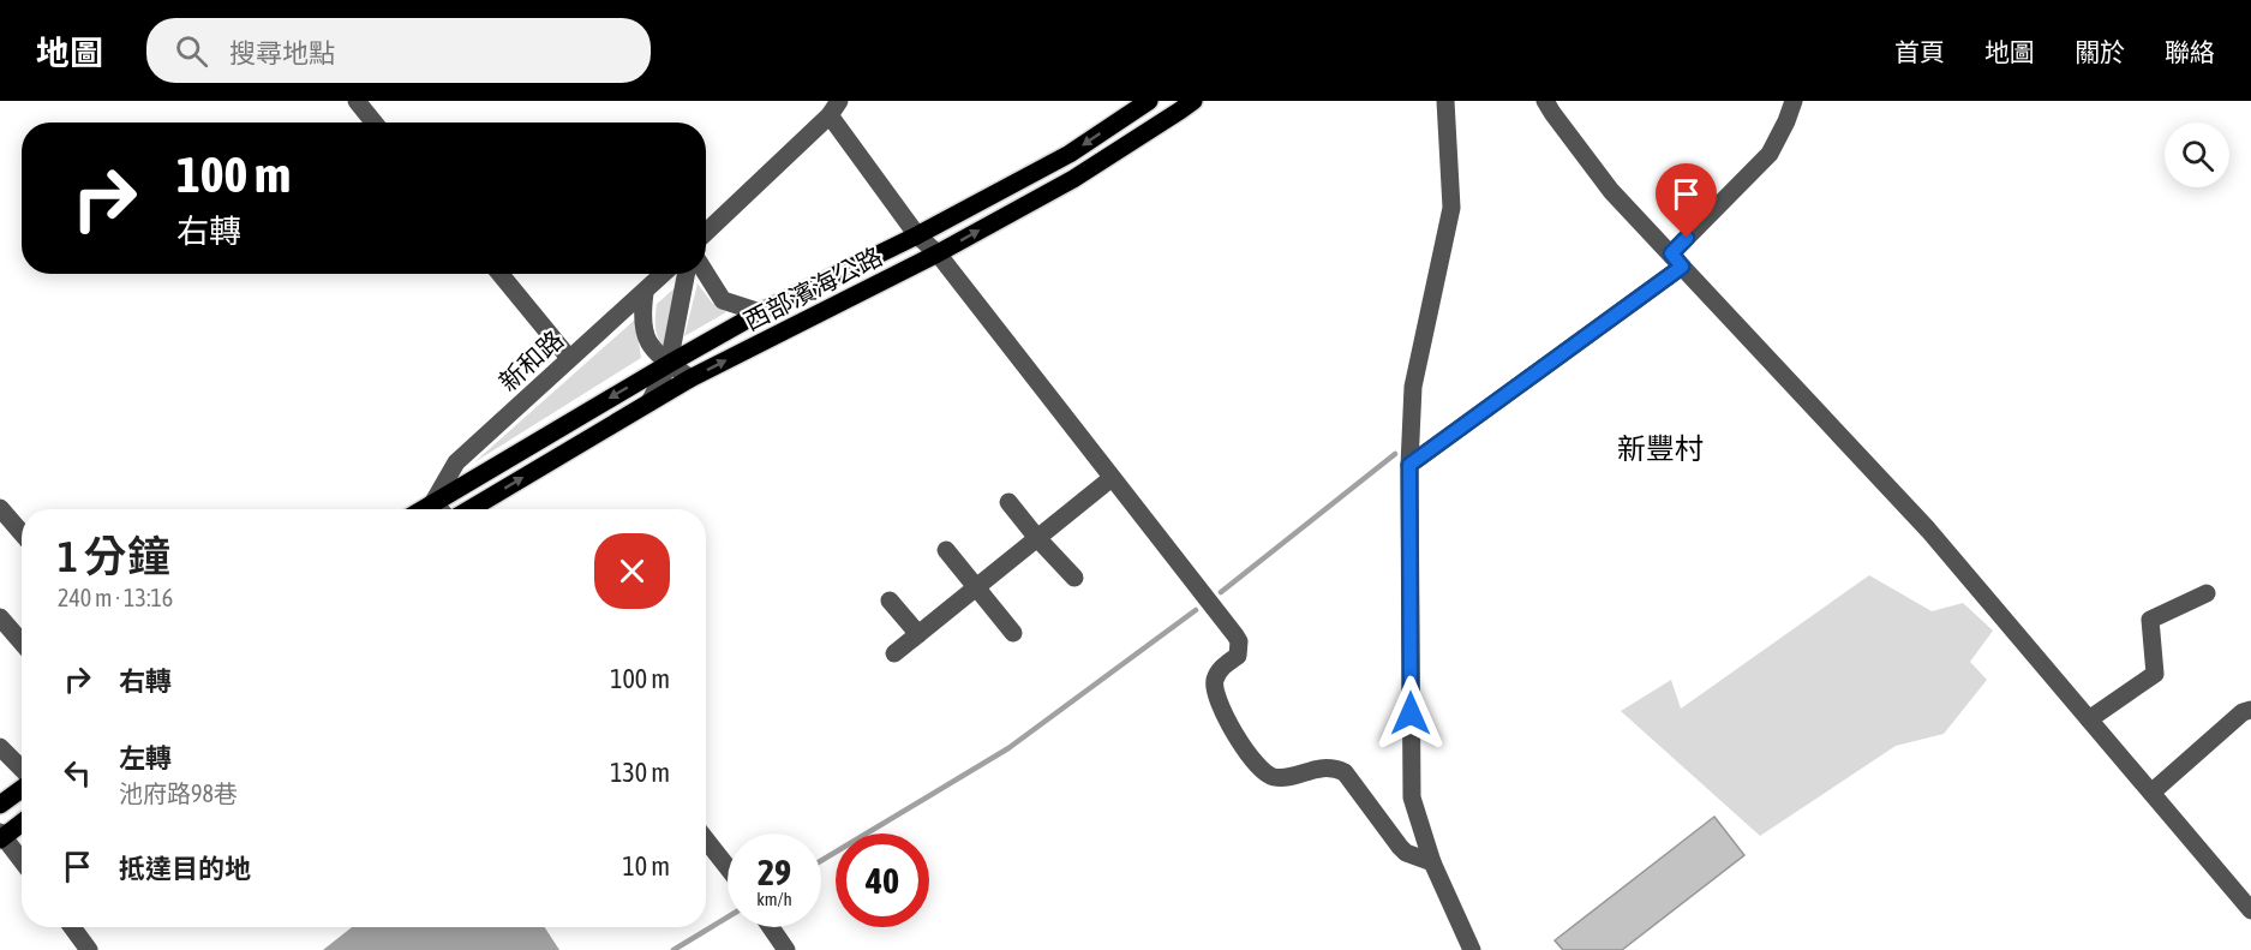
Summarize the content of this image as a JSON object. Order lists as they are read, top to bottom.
{
  "streets": {
    "main road": ["西部濱海公路", "新和路"]
  },
  "crossings": [
    ["西部濱海公路", "新和路"]
  ],
  "districts": ["新豐村"],
  "page": {
    "header": "地圖",
    "search": "搜尋地點",
    "nav": [
      "首頁",
      "地圖",
      "關於",
      "聯絡"
    ],
    "turn": ["100 m", "右轉"],
    "heading": ["1 分鐘", "240 m · 13:16"],
    "list": [
      {
        "name": "右轉",
        "value": "100 m"
      },
      {
        "name": "左轉",
        "note": "池府路98巷",
        "value": "130 m"
      },
      {
        "name": "抵達目的地",
        "value": "10 m"
      }
    ],
    "speed": "29 km/h",
    "limit": "40"
  }
}
